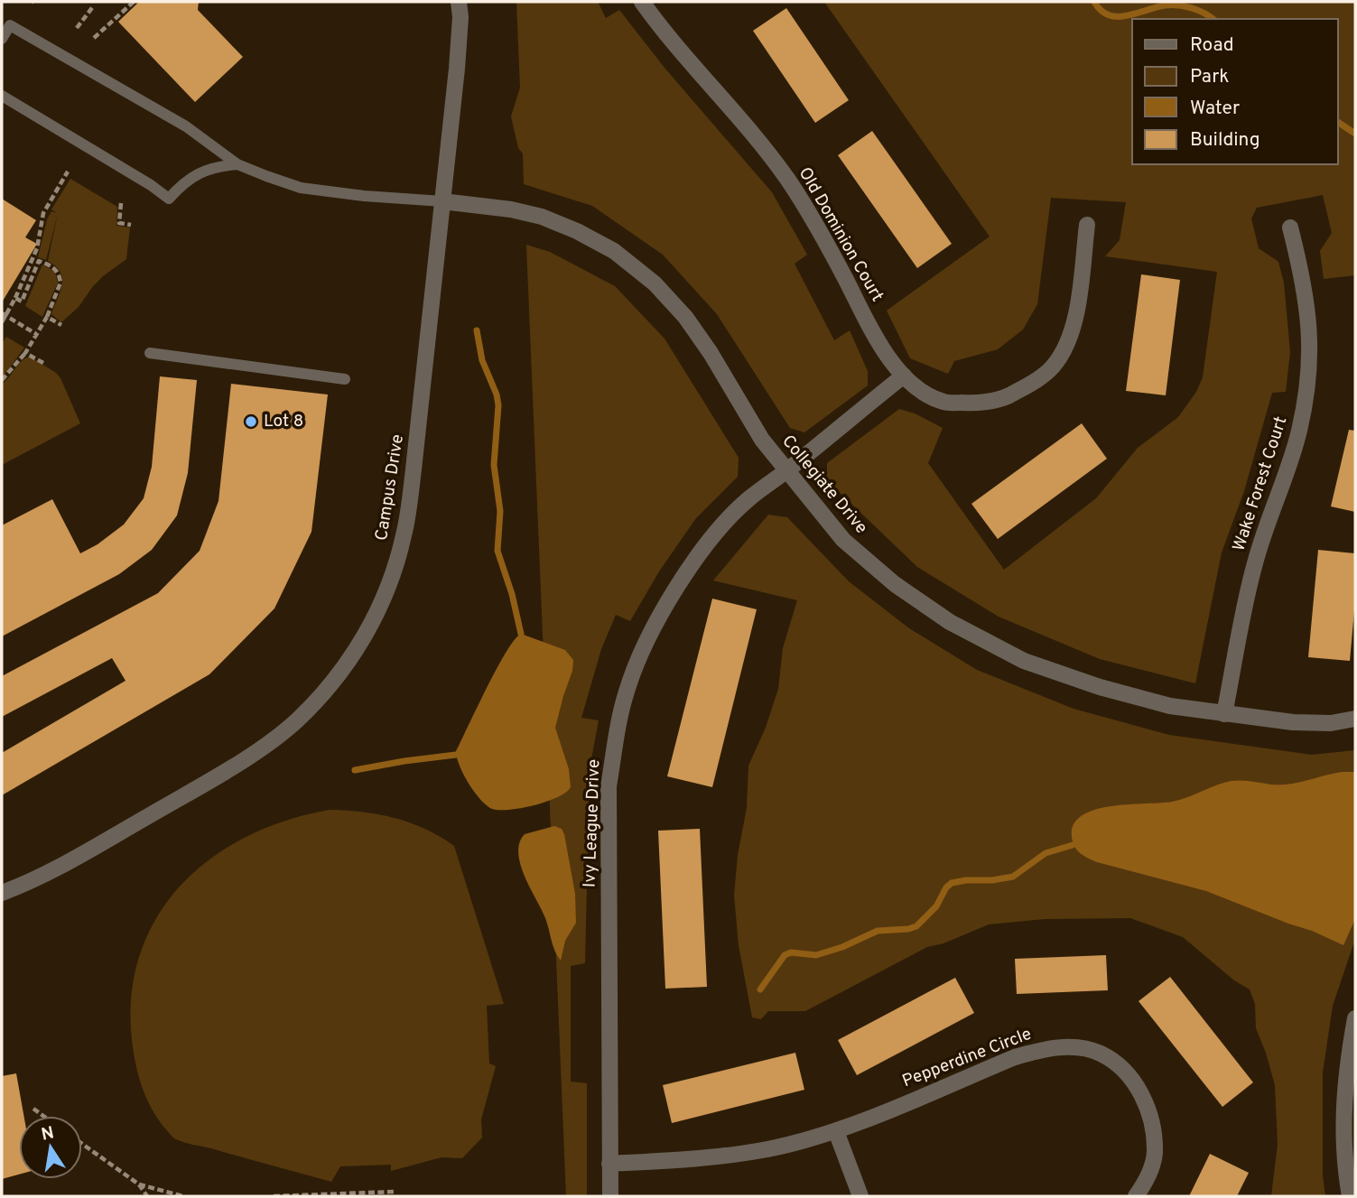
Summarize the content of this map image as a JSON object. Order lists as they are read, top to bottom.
{
  "streets": {
    "street": [
      "Old Dominion Court",
      "Wake Forest Court",
      "Collegiate Drive",
      "Campus Drive",
      "Ivy League Drive",
      "Pepperdine Circle"
    ]
  },
  "crossings": [
    ["Wake Forest Court", "Collegiate Drive"],
    ["Collegiate Drive", "Campus Drive"],
    ["Collegiate Drive", "Ivy League Drive"],
    ["Ivy League Drive", "Pepperdine Circle"]
  ],
  "places": ["Lot 8"],
  "legend": [
    "Road",
    "Park",
    "Water",
    "Building"
  ],
  "north": "top"
}
